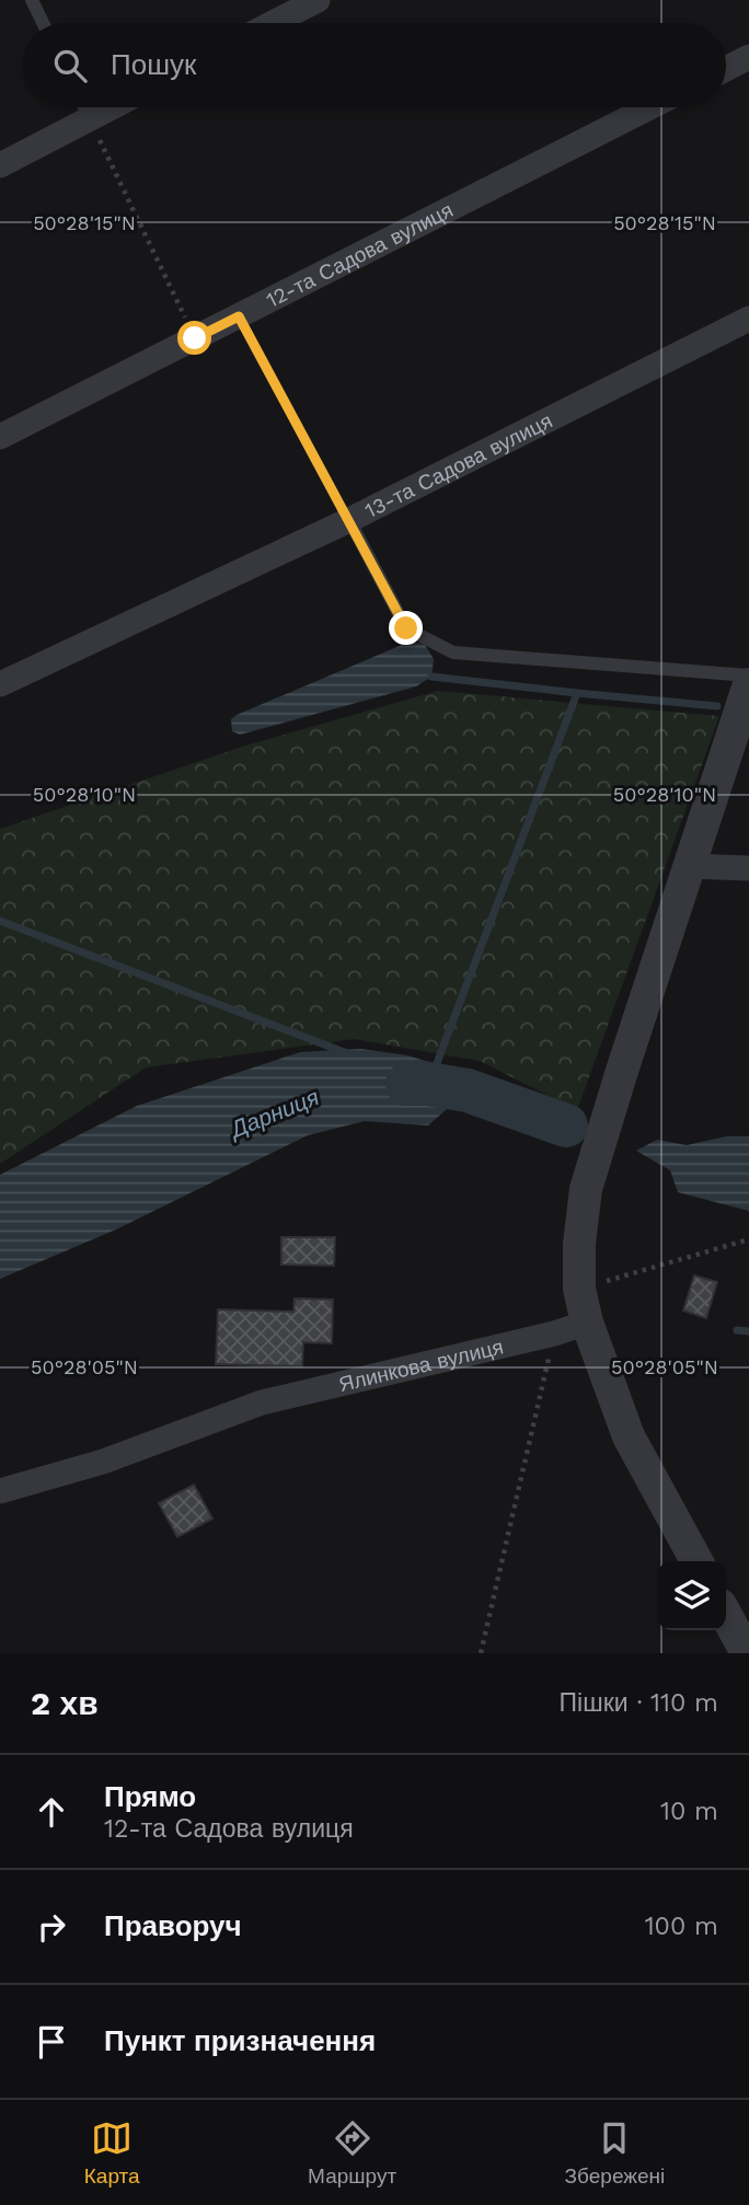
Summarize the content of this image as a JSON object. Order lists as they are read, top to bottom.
{
  "streets": {
    "street": ["12-та Садова вулиця", "13-та Садова вулиця", "Ялинкова вулиця"]
  },
  "water": ["Дарниця"],
  "page": {
    "search": "Пошук",
    "heading": ["2 хв", "Пішки · 110 m"],
    "list": [
      ["Прямо", "12-та Садова вулиця", "10 m"],
      ["Праворуч", "100 m"],
      "Пункт призначення"
    ],
    "nav": ["Карта", "Маршрут", "Збережені"]
  },
  "coordinates": ["50°28'15\"N", "50°28'10\"N", "50°28'05\"N"]
}
